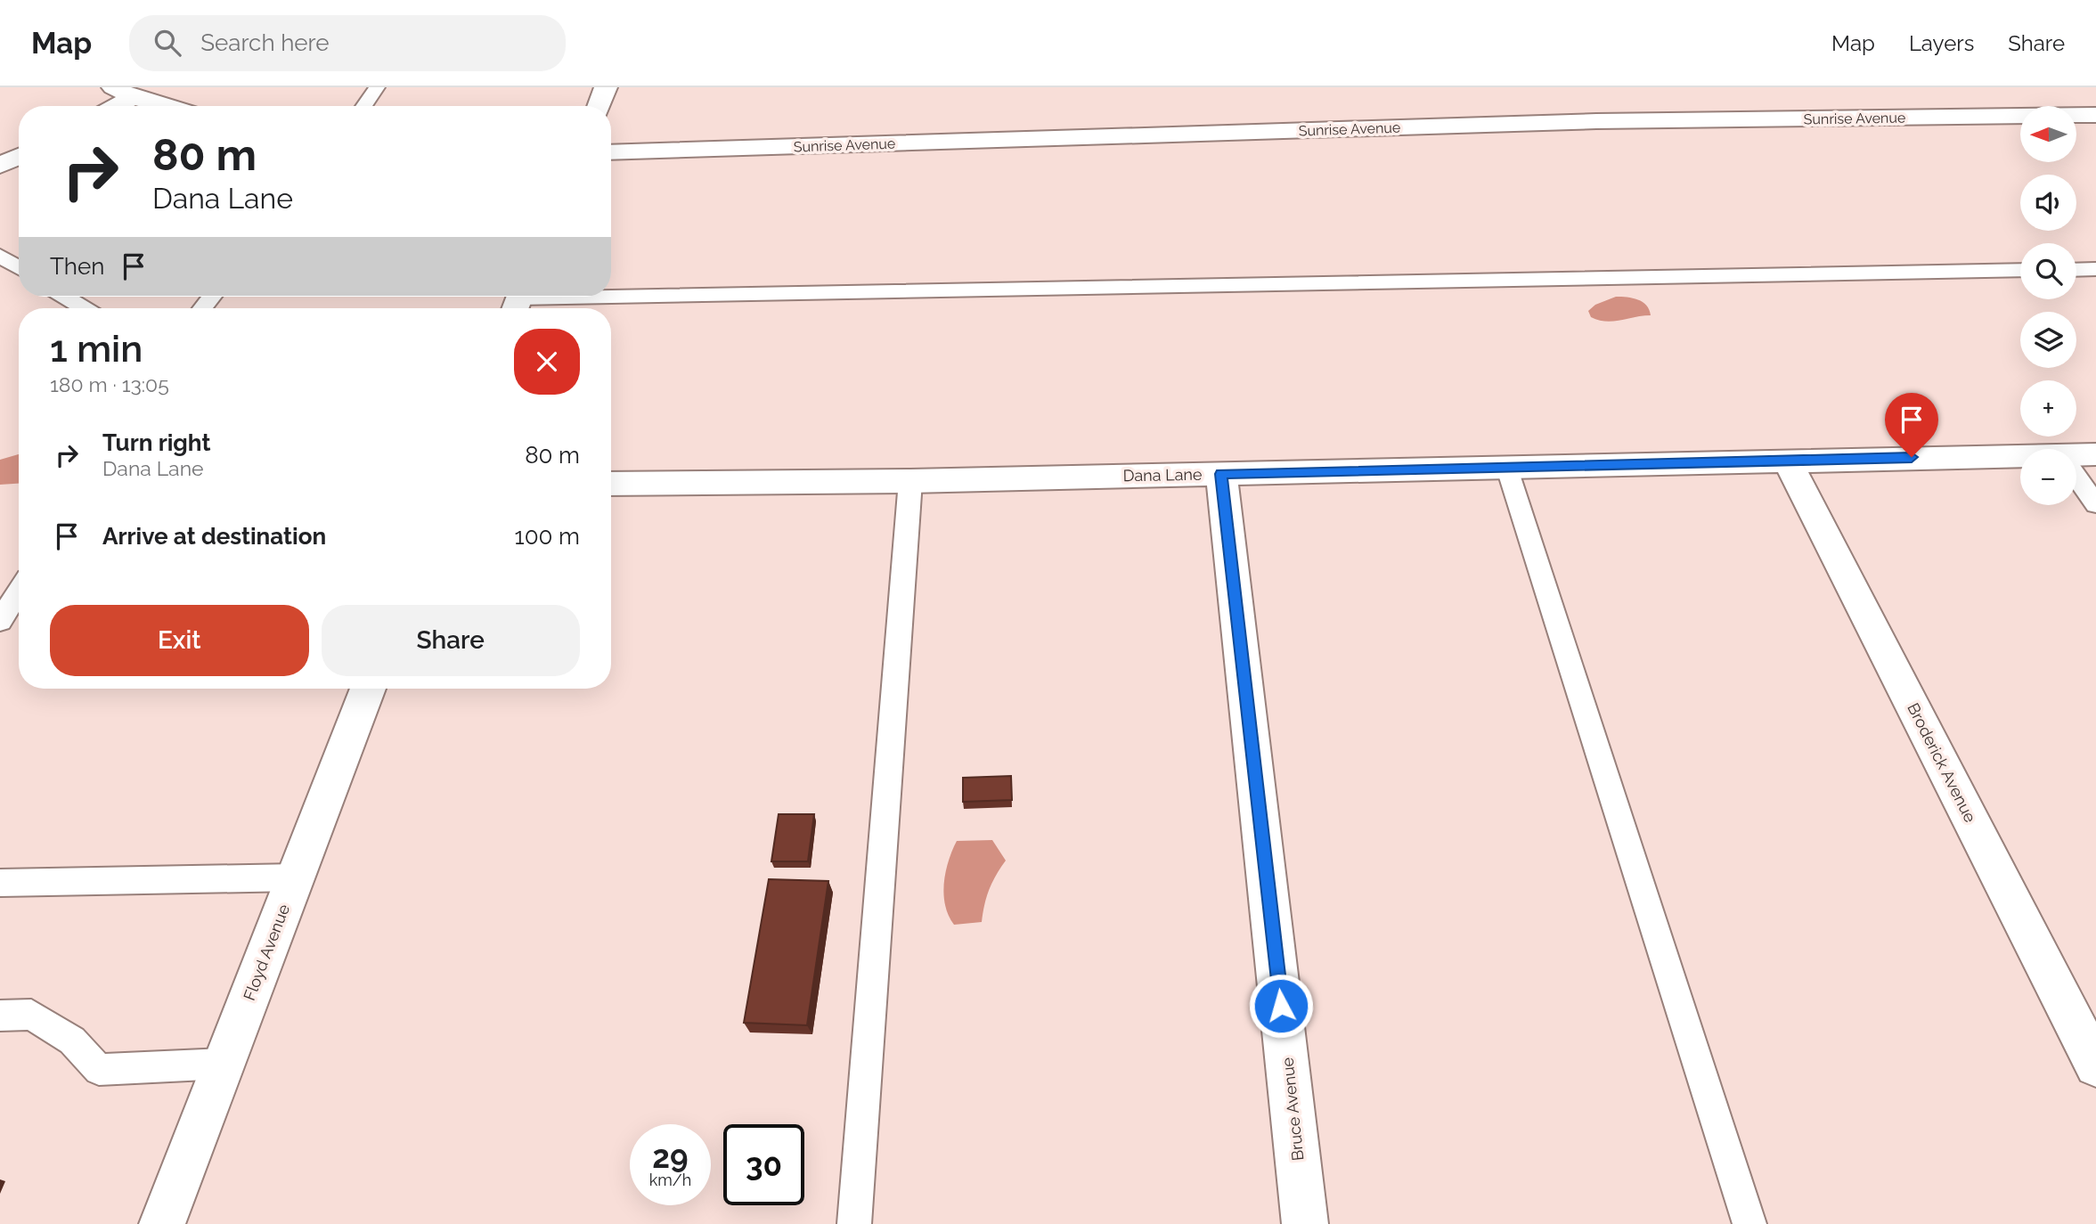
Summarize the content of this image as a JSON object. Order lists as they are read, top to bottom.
{
  "streets": {
    "street": [
      "Sunrise Avenue",
      "Dana Lane",
      "Broderick Avenue",
      "Floyd Avenue",
      "Bruce Avenue"
    ]
  },
  "crossings": [
    ["Dana Lane", "Broderick Avenue"],
    ["Dana Lane", "Bruce Avenue"]
  ],
  "north": "left",
  "page": {
    "header": "Map",
    "search": "Search here",
    "nav": ["Map", "Layers", "Share"],
    "map_buttons": ["+", "−"],
    "turn": ["80 m", "Dana Lane"],
    "then": "Then",
    "heading": ["1 min", "180 m · 13:05"],
    "list": [
      {
        "name": "Turn right",
        "note": "Dana Lane",
        "value": "80 m"
      },
      {
        "name": "Arrive at destination",
        "value": "100 m"
      }
    ],
    "buttons": ["Exit", "Share"],
    "speed": "29 km/h",
    "limit": "30"
  }
}
